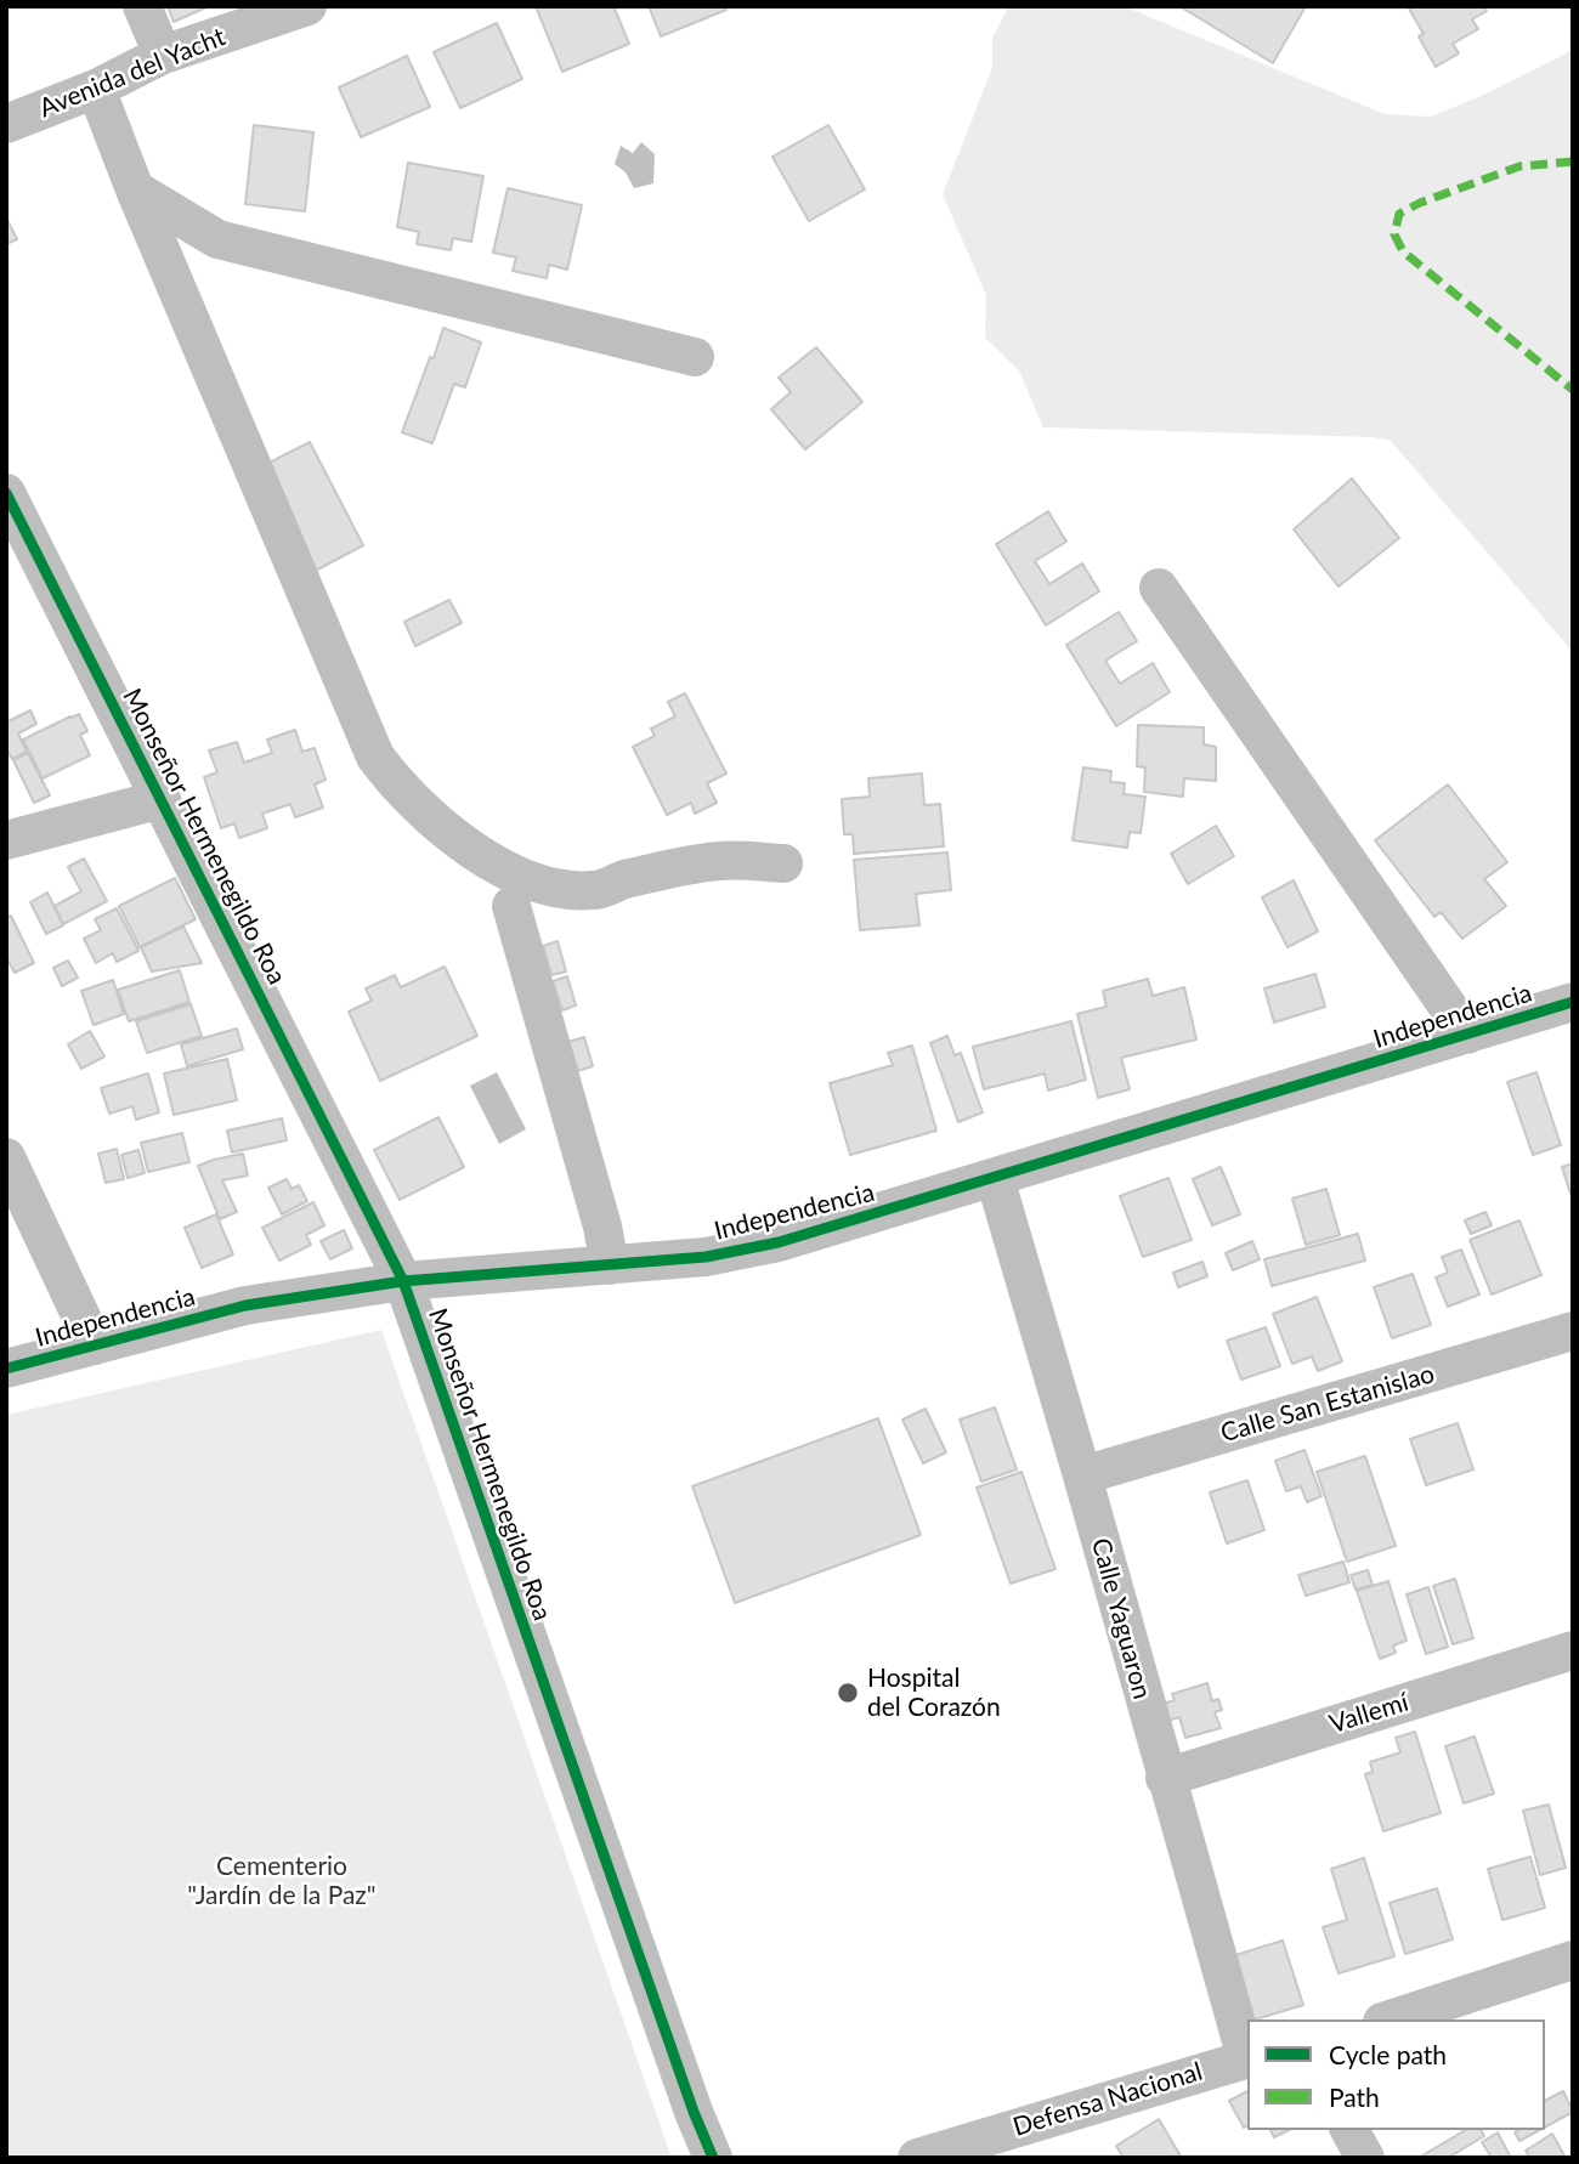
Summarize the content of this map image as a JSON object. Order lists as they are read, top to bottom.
{
  "streets": {
    "street": [
      "Avenida del Yacht",
      "Monseñor Hermenegildo Roa",
      "Independencia",
      "Calle San Estanislao",
      "Calle Yaguaron",
      "Vallemí",
      "Defensa Nacional"
    ]
  },
  "crossings": [
    ["Monseñor Hermenegildo Roa", "Independencia"],
    ["Independencia", "Calle Yaguaron"],
    ["Calle San Estanislao", "Calle Yaguaron"],
    ["Calle Yaguaron", "Vallemí"],
    ["Calle Yaguaron", "Defensa Nacional"]
  ],
  "parks": ["Cementerio \"Jardín de la Paz\""],
  "places": ["Hospital del Corazón"],
  "legend": ["Cycle path", "Path"]
}
